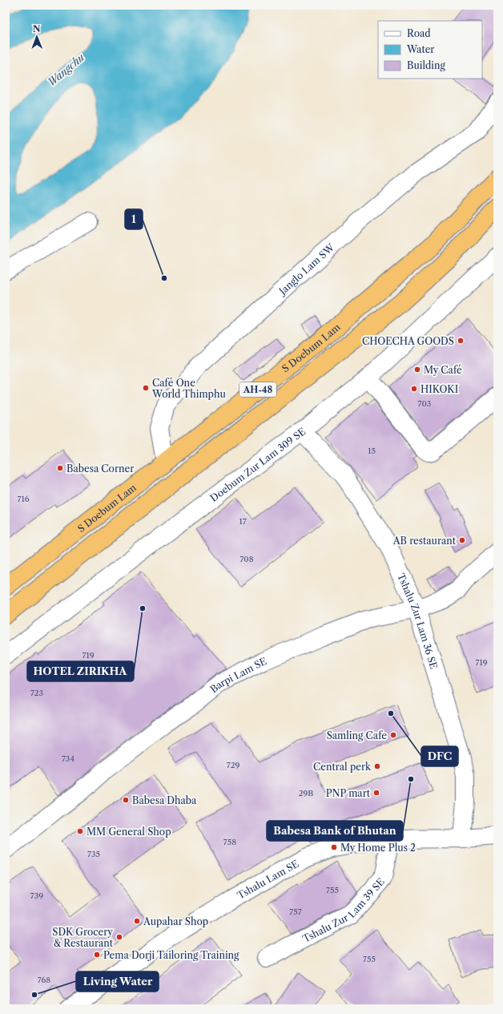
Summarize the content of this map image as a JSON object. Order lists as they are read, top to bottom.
{
  "streets": {
    "highway": ["S Doebum Lam", "AH-48"],
    "street": [
      "Janglo Lam SW",
      "Doebum Zur Lam 309 SE",
      "Tshalu Zur Lam 36 SE",
      "Barpi Lam SE",
      "Tshalu Lam SE",
      "Tshalu Zur Lam 39 SE"
    ]
  },
  "crossings": [
    ["Janglo Lam SW", "S Doebum Lam"],
    ["Doebum Zur Lam 309 SE", "Tshalu Zur Lam 36 SE"],
    ["Tshalu Zur Lam 36 SE", "Barpi Lam SE"],
    ["Tshalu Zur Lam 36 SE", "Tshalu Lam SE"],
    ["Tshalu Lam SE", "Tshalu Zur Lam 39 SE"]
  ],
  "water": ["Wangchu"],
  "places": [
    "1",
    "CHOECHA GOODS",
    "My Café",
    "Café One World Thimphu",
    "HIKOKI",
    "Babesa Corner",
    "AB restaurant",
    "HOTEL ZIRIKHA",
    "DFC",
    "Samling Cafe",
    "Central perk",
    "Babesa Bank of Bhutan",
    "PNP mart",
    "Babesa Dhaba",
    "MM General Shop",
    "My Home Plus 2",
    "Aupahar Shop",
    "SDK Grocery & Restaurant",
    "Pema Dorji Tailoring Training",
    "Living Water"
  ],
  "house_numbers": [
    "703",
    "15",
    "716",
    "17",
    "708",
    "719",
    "719",
    "723",
    "734",
    "729",
    "29B",
    "758",
    "735",
    "755",
    "739",
    "757",
    "755",
    "768"
  ],
  "legend": ["Road", "Water", "Building"],
  "north": "top"
}
